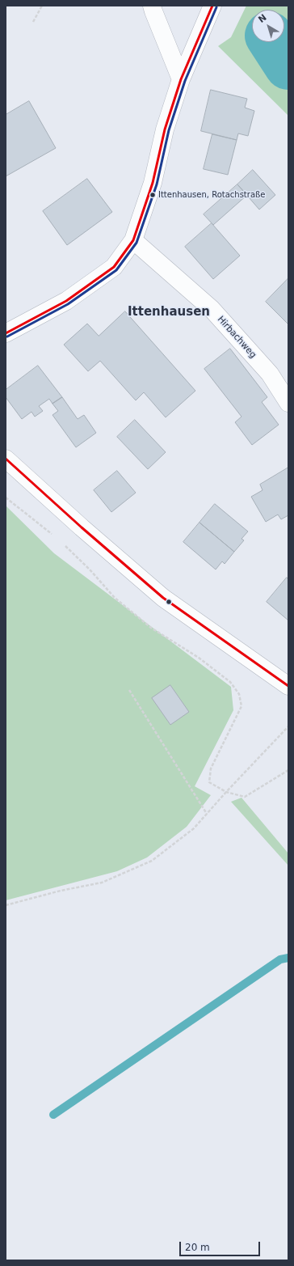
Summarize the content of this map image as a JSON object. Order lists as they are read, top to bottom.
{
  "streets": {
    "street": ["Hirbachweg"]
  },
  "districts": ["Ittenhausen"],
  "places": ["Ittenhausen, Rotachstraße"],
  "scale_bar": "20 m",
  "north": "top left"
}
